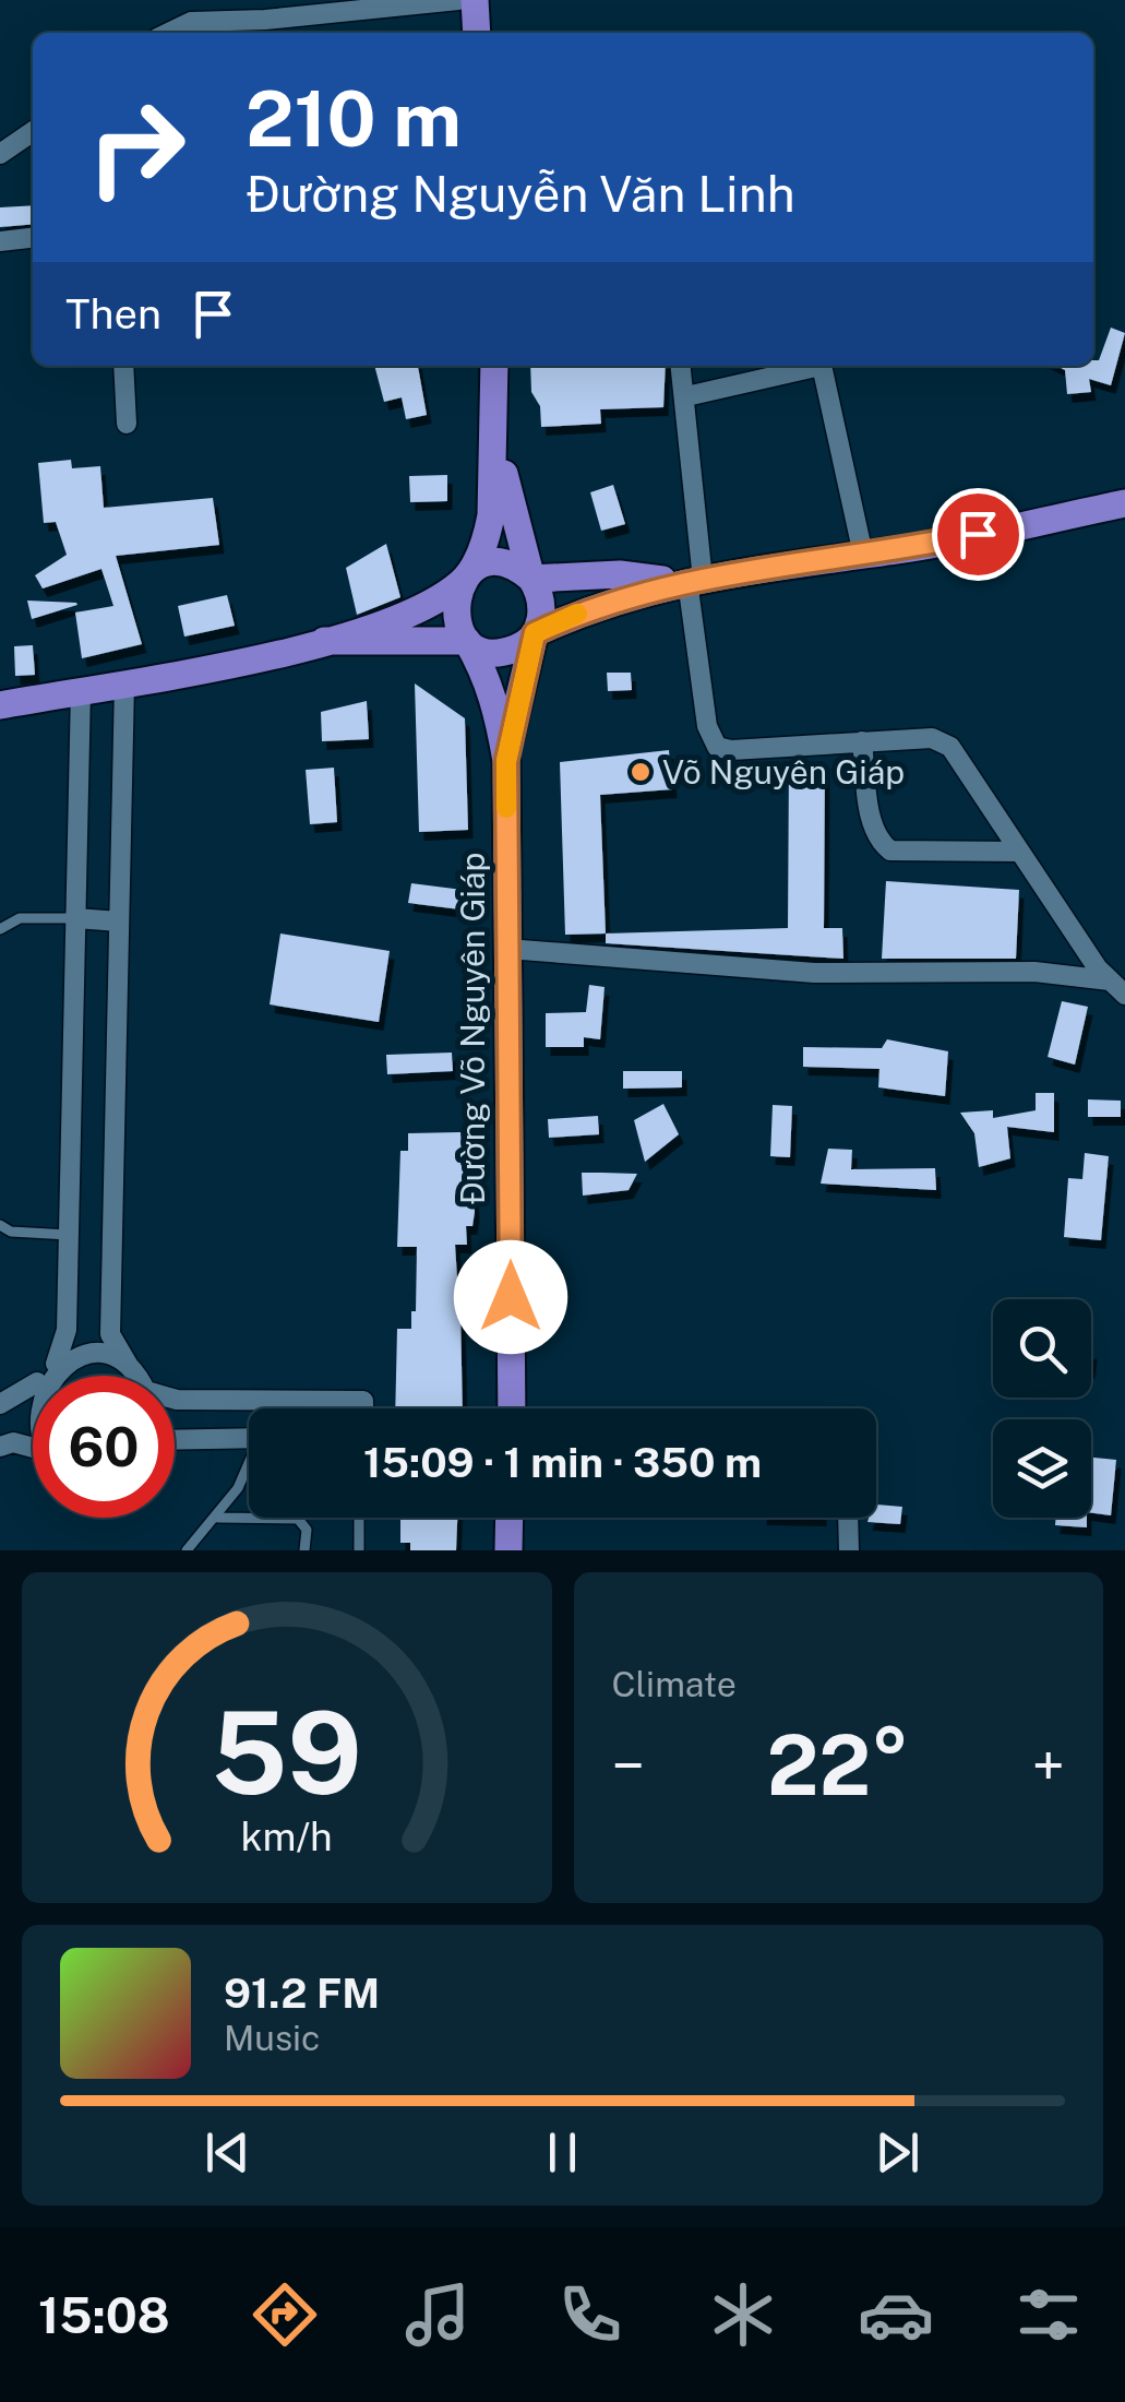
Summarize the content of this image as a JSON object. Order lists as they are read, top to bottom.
{
  "streets": {
    "main road": ["Đường Võ Nguyên Giáp"]
  },
  "places": ["Võ Nguyên Giáp"],
  "page": {
    "turn": ["210 m", "Đường Nguyễn Văn Linh"],
    "then": "Then",
    "limit": "60",
    "trip": "15:09 · 1 min · 350 m",
    "tile": "Climate",
    "heat": ["−", "22°", "+"],
    "song": ["91.2 FM", "Music"],
    "tabs": "15:08",
    "gauge": ["59", "km/h"]
  }
}
